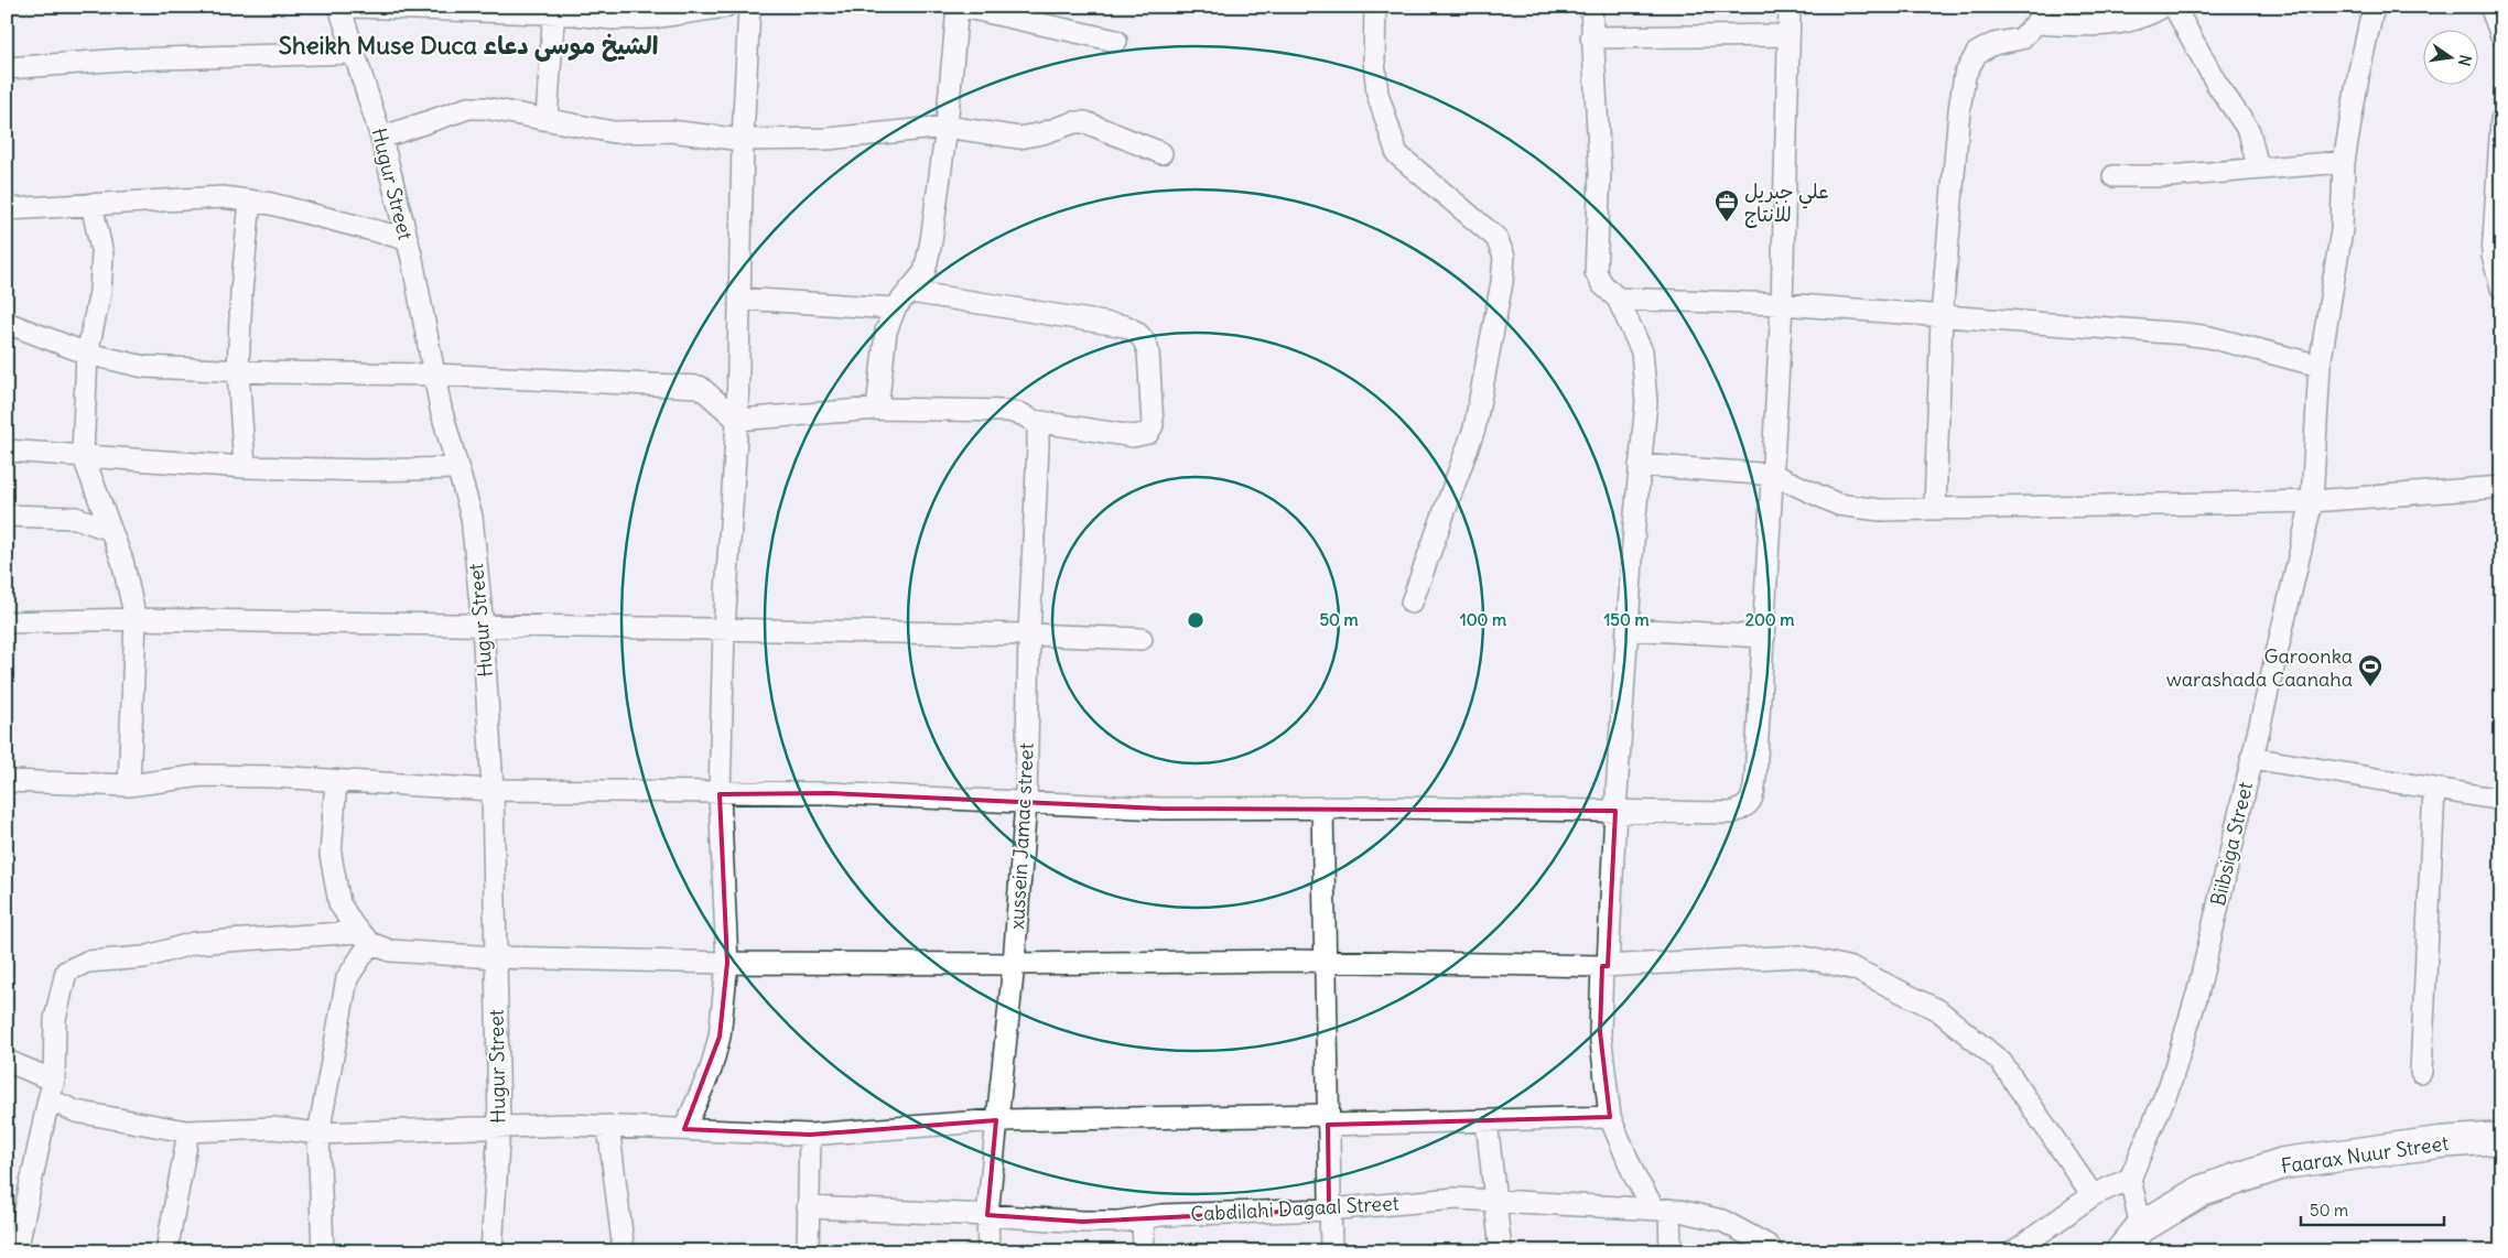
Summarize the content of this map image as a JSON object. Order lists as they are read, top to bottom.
{
  "streets": {
    "main road": ["Faarax Nuur Street"],
    "street": [
      "Hugur Street",
      "xussein Jamac street",
      "Biibsiga Street",
      "Cabdilahi Dagaal Street"
    ]
  },
  "crossings": [
    ["xussein Jamac street", "Cabdilahi Dagaal Street"]
  ],
  "districts": ["Sheikh Muse Duca الشيخ موسى دعاء"],
  "places": {
    "office": ["علي جبريل للانتاج"],
    "sports": ["Garoonka warashada Caanaha"]
  },
  "scale_bar": "50 m",
  "north": "right",
  "rings": [
    "50 m",
    "100 m",
    "150 m",
    "200 m"
  ]
}
